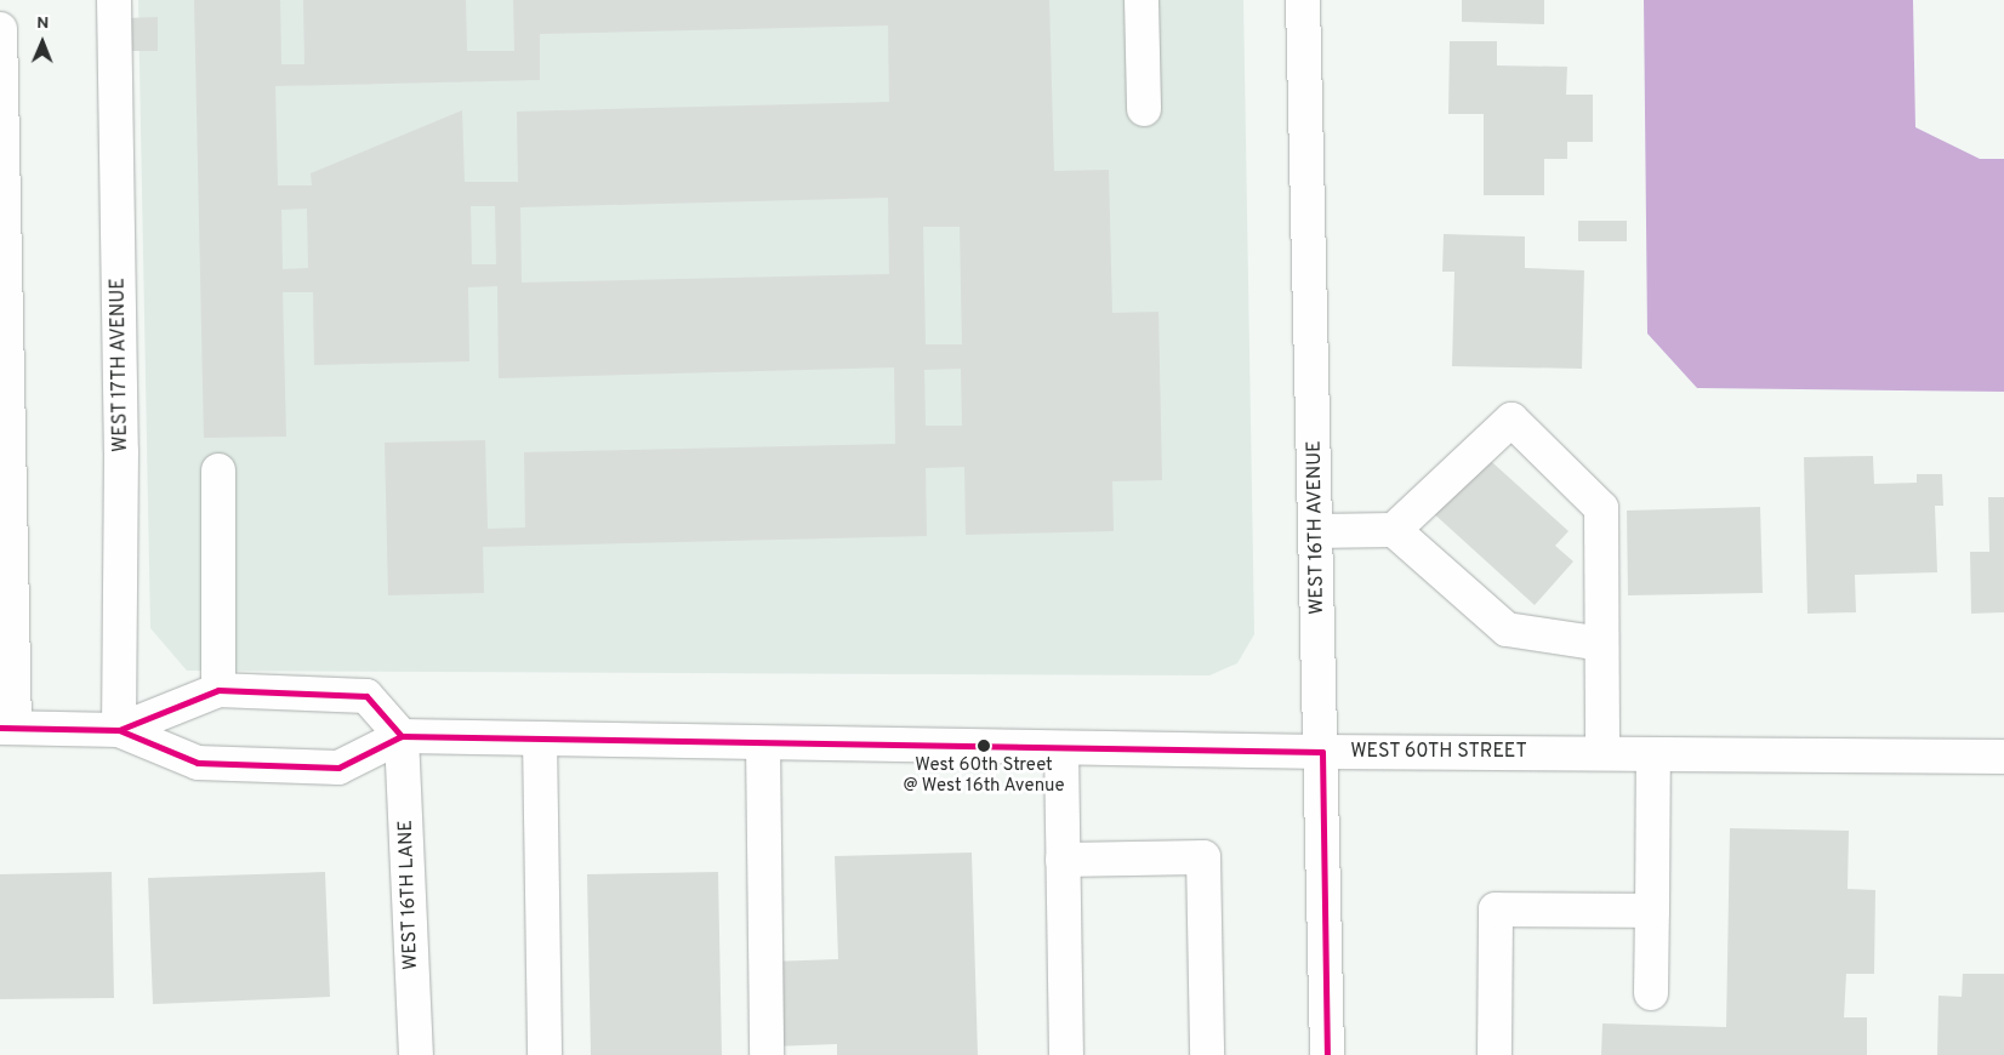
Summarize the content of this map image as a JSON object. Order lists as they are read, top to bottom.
{
  "streets": {
    "street": [
      "WEST 17TH AVENUE",
      "WEST 16TH AVENUE",
      "WEST 60TH STREET",
      "WEST 16TH LANE"
    ]
  },
  "crossings": [
    ["WEST 17TH AVENUE", "WEST 60TH STREET"],
    ["WEST 16TH AVENUE", "WEST 60TH STREET"],
    ["WEST 60TH STREET", "WEST 16TH LANE"]
  ],
  "places": ["West 60th Street @ West 16th Avenue"],
  "north": "top"
}
